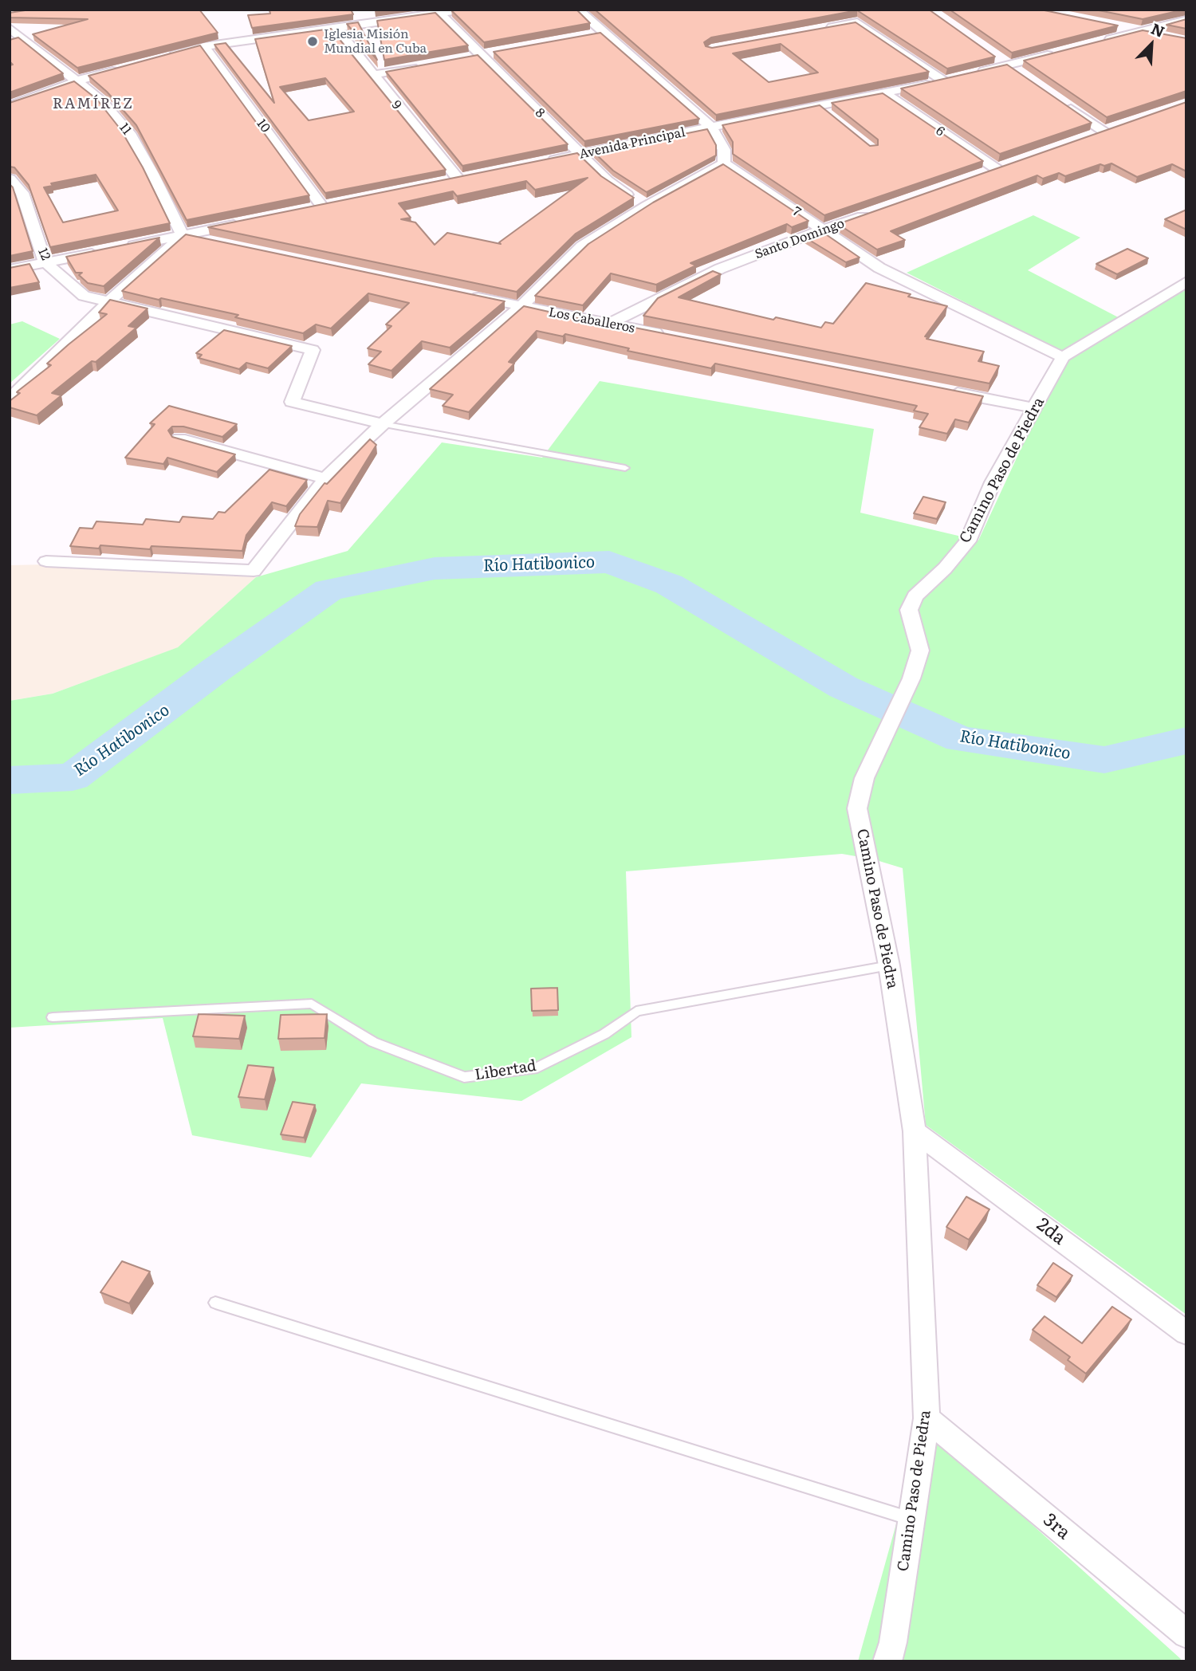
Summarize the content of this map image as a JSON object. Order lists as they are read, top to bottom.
{
  "streets": {
    "street": [
      "9",
      "8",
      "10",
      "11",
      "6",
      "Avenida Principal",
      "7",
      "Santo Domingo",
      "12",
      "Los Caballeros",
      "Camino Paso de Piedra",
      "2da",
      "3ra"
    ],
    "lane": ["Libertad"]
  },
  "crossings": [
    ["8", "Avenida Principal"],
    ["6", "Avenida Principal"],
    ["7", "Santo Domingo"],
    ["7", "Camino Paso de Piedra"],
    ["Santo Domingo", "Los Caballeros"],
    ["Camino Paso de Piedra", "Libertad"],
    ["Camino Paso de Piedra", "2da"],
    ["Camino Paso de Piedra", "3ra"]
  ],
  "districts": ["RAMÍREZ"],
  "water": ["Río Hatibonico"],
  "places": ["Iglesia Misión Mundial en Cuba"],
  "north": "top right"
}
